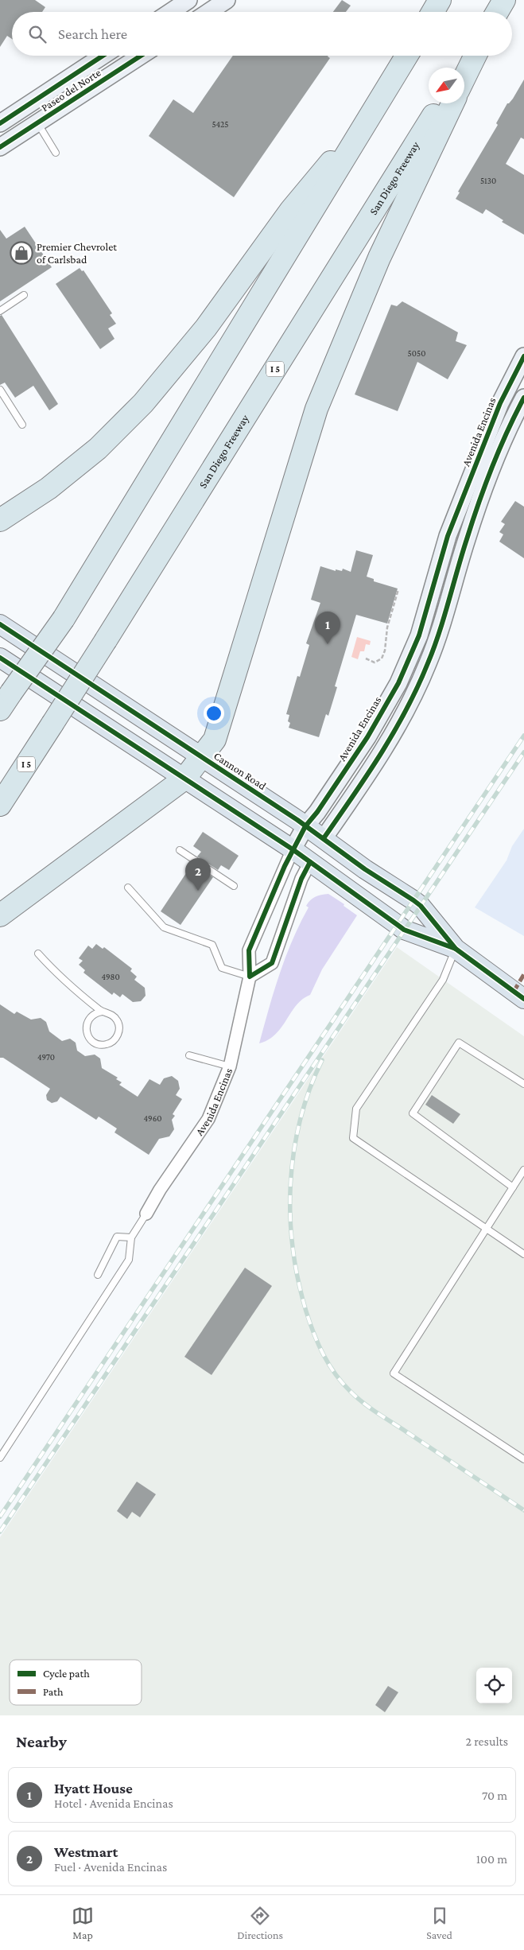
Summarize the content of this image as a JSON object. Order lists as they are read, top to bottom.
{
  "streets": {
    "highway": ["San Diego Freeway", "I 5"],
    "main road": ["Cannon Road"],
    "street": ["Paseo del Norte", "Avenida Encinas"]
  },
  "crossings": [
    ["Avenida Encinas", "Cannon Road"]
  ],
  "places": {
    "shop": ["Premier Chevrolet of Carlsbad"]
  },
  "house_numbers": [
    "5425",
    "5130",
    "5050",
    "4980",
    "4970",
    "4960"
  ],
  "legend": ["Cycle path", "Path"],
  "north": "bottom left",
  "page": {
    "search": "Search here",
    "pins": ["1", "2"],
    "heading": ["Nearby", "2 results"],
    "list": [
      {
        "mark": "1",
        "name": "Hyatt House",
        "note": "Hotel · Avenida Encinas",
        "value": "70 m"
      },
      {
        "mark": "2",
        "name": "Westmart",
        "note": "Fuel · Avenida Encinas",
        "value": "100 m"
      }
    ],
    "nav": ["Map", "Directions", "Saved"]
  }
}
